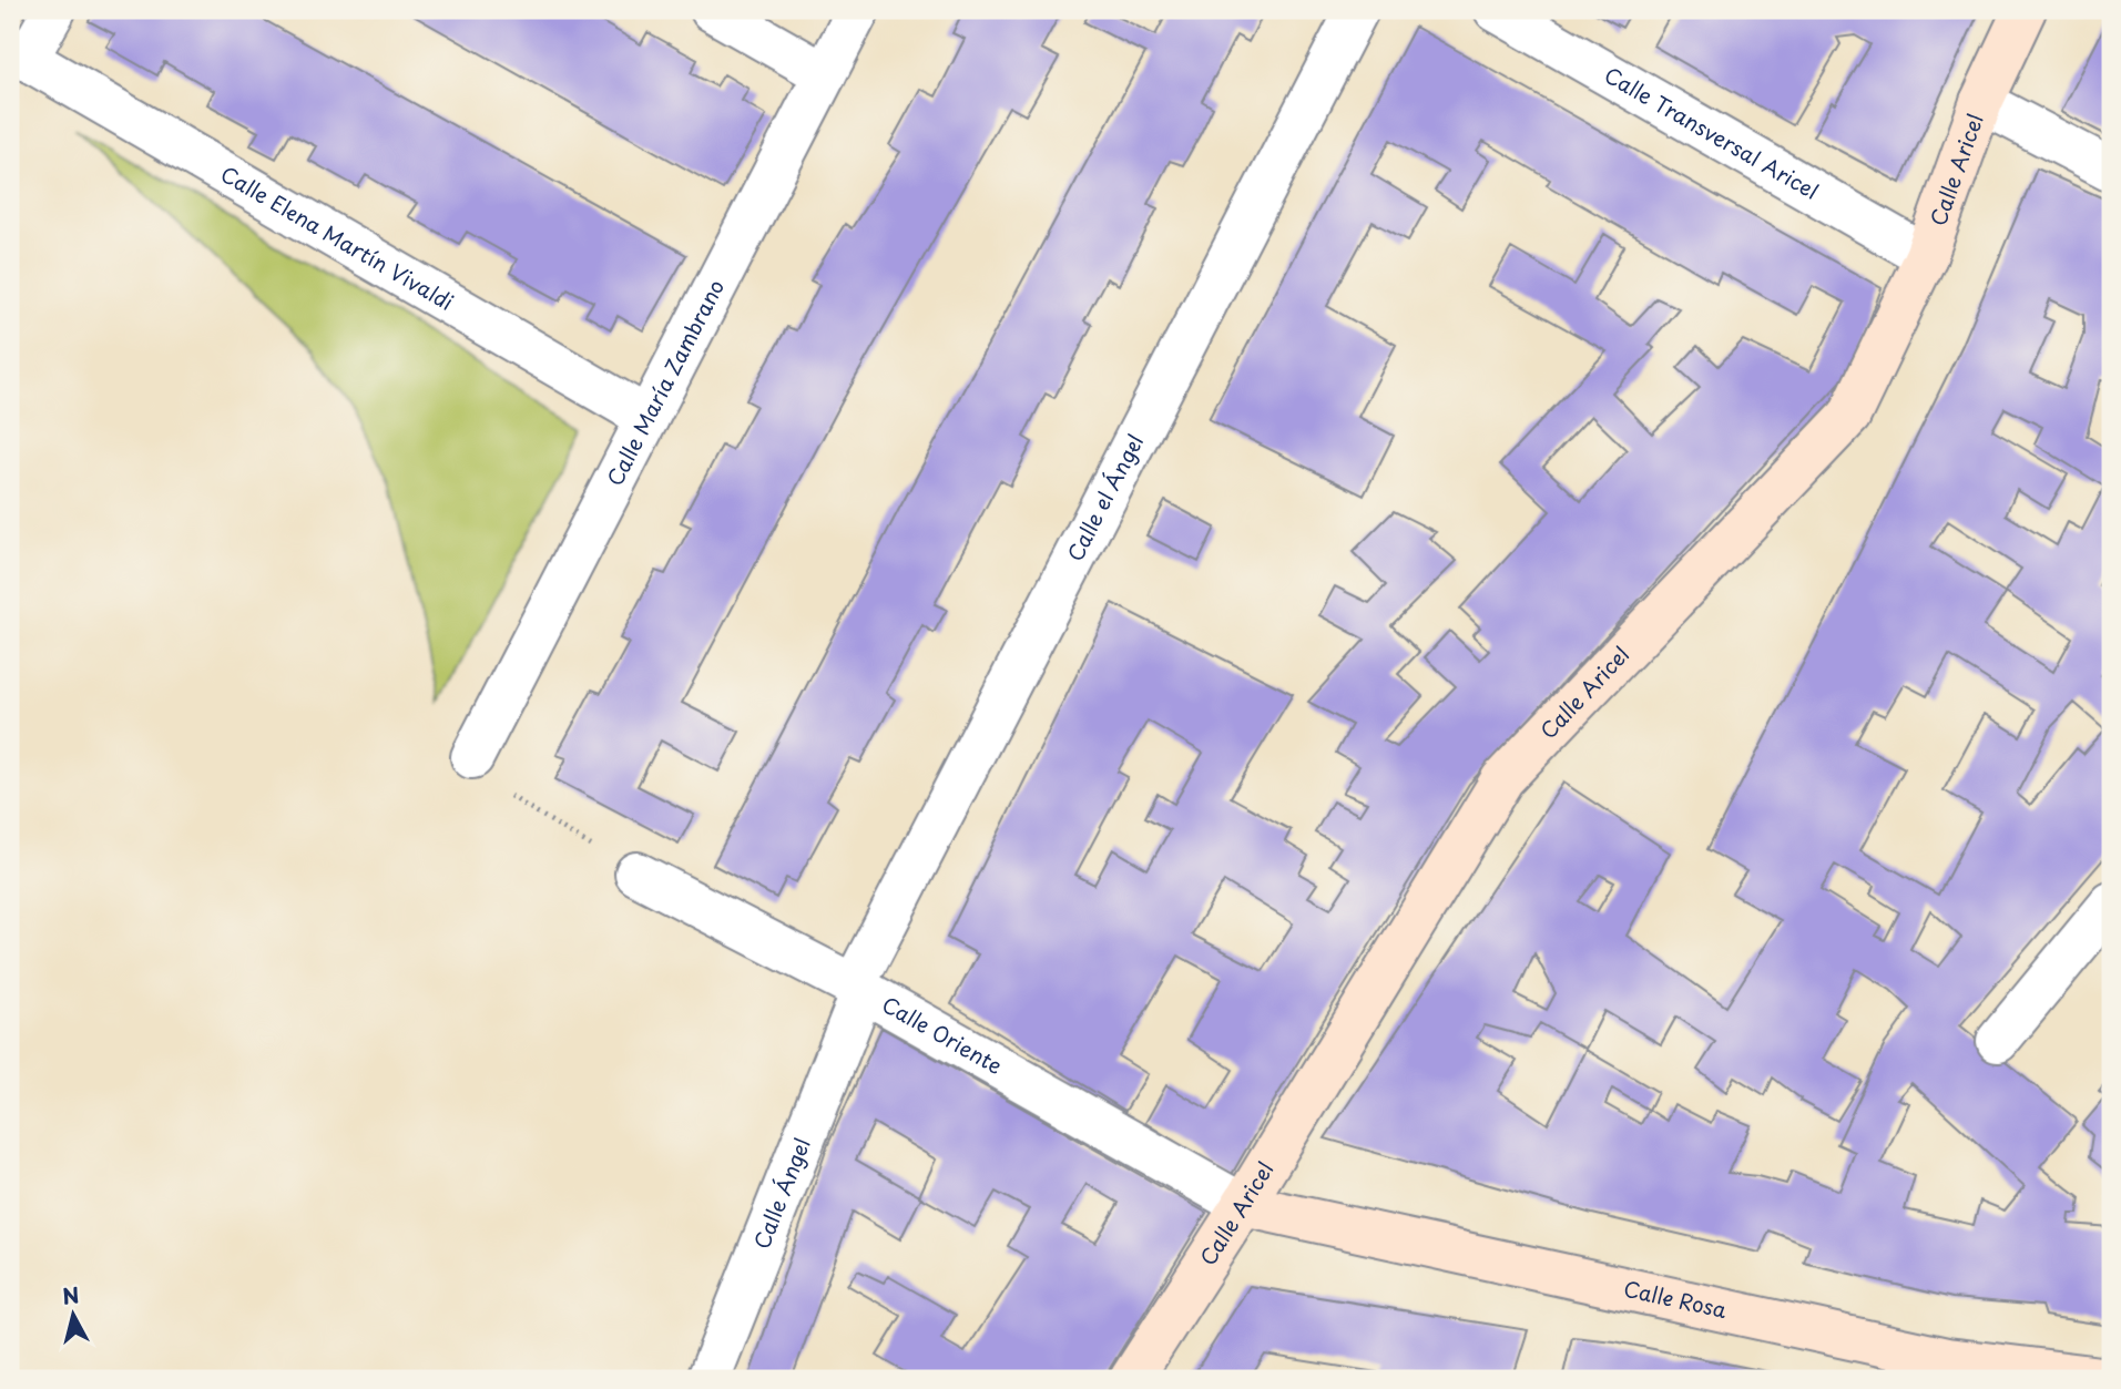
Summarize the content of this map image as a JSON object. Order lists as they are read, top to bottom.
{
  "streets": {
    "street": [
      "Calle Transversal Aricel",
      "Calle Aricel",
      "Calle Elena Martín Vivaldi",
      "Calle María Zambrano",
      "Calle el Ángel",
      "Calle Oriente",
      "Calle Ángel",
      "Calle Rosa"
    ]
  },
  "crossings": [
    ["Calle Transversal Aricel", "Calle Aricel"],
    ["Calle Aricel", "Calle Oriente"],
    ["Calle Aricel", "Calle Rosa"],
    ["Calle Elena Martín Vivaldi", "Calle María Zambrano"],
    ["Calle el Ángel", "Calle Oriente"],
    ["Calle el Ángel", "Calle Ángel"],
    ["Calle Oriente", "Calle Ángel"],
    ["Calle Oriente", "Calle Rosa"]
  ],
  "north": "top"
}
